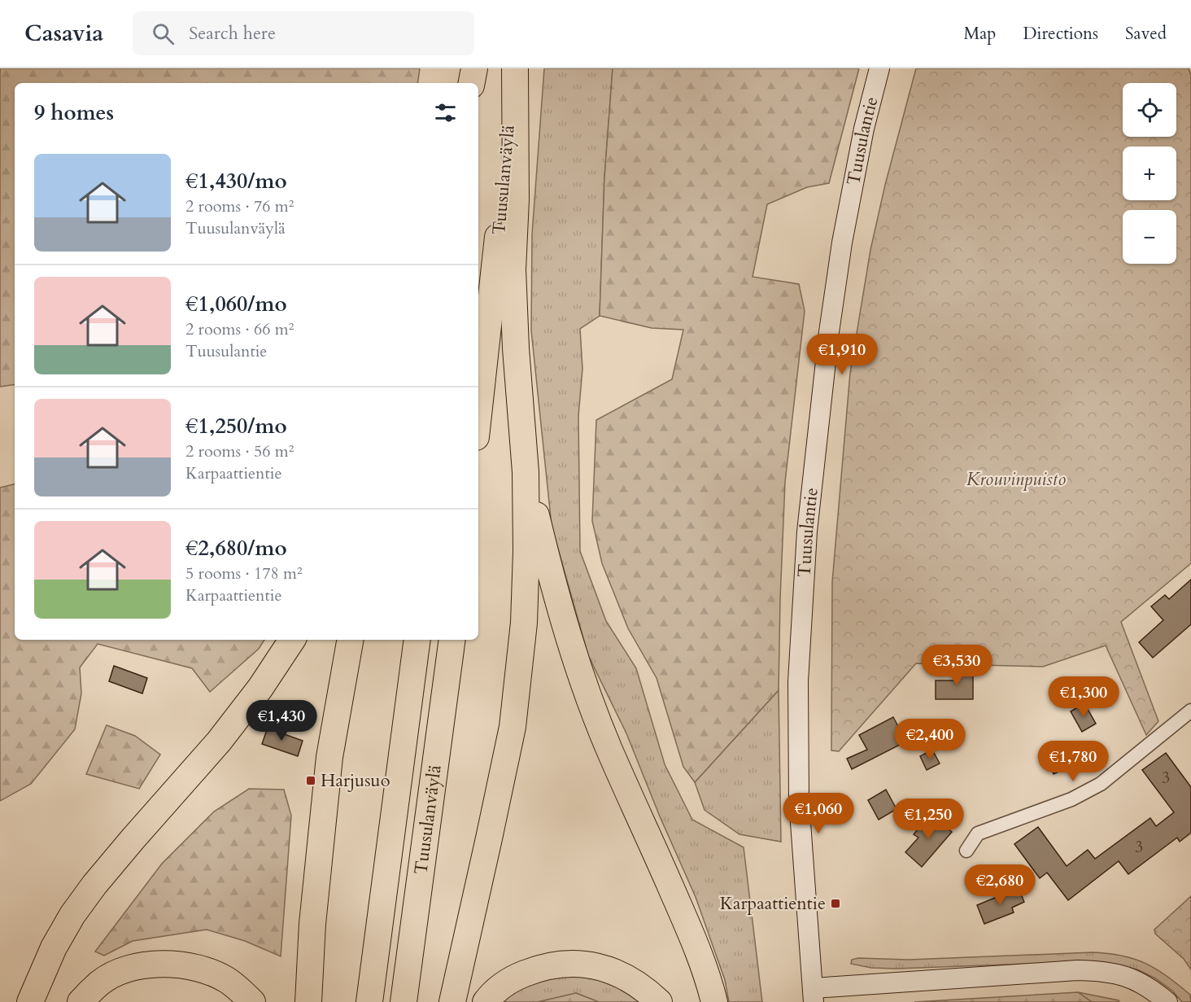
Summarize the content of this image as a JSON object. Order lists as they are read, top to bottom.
{
  "streets": {
    "highway": ["Tuusulanväylä"],
    "main road": ["Tuusulantie"]
  },
  "parks": ["Krouvinpuisto"],
  "places": {
    "transit": ["Harjusuo", "Karpaattientie"]
  },
  "house_numbers": ["3", "3"],
  "page": {
    "header": "Casavia",
    "search": "Search here",
    "nav": ["Map", "Directions", "Saved"],
    "map_buttons": ["+", "−"],
    "heading": "9 homes",
    "list": [
      {
        "name": "€1,430/mo",
        "note": "2 rooms · 76 m² · Tuusulanväylä"
      },
      {
        "name": "€1,060/mo",
        "note": "2 rooms · 66 m² · Tuusulantie"
      },
      {
        "name": "€1,250/mo",
        "note": "2 rooms · 56 m² · Karpaattientie"
      },
      {
        "name": "€2,680/mo",
        "note": "5 rooms · 178 m² · Karpaattientie"
      }
    ],
    "price": [
      "€1,910",
      "€3,530",
      "€1,300",
      "€1,430",
      "€2,400",
      "€1,780",
      "€1,060",
      "€1,250",
      "€2,680"
    ]
  }
}
